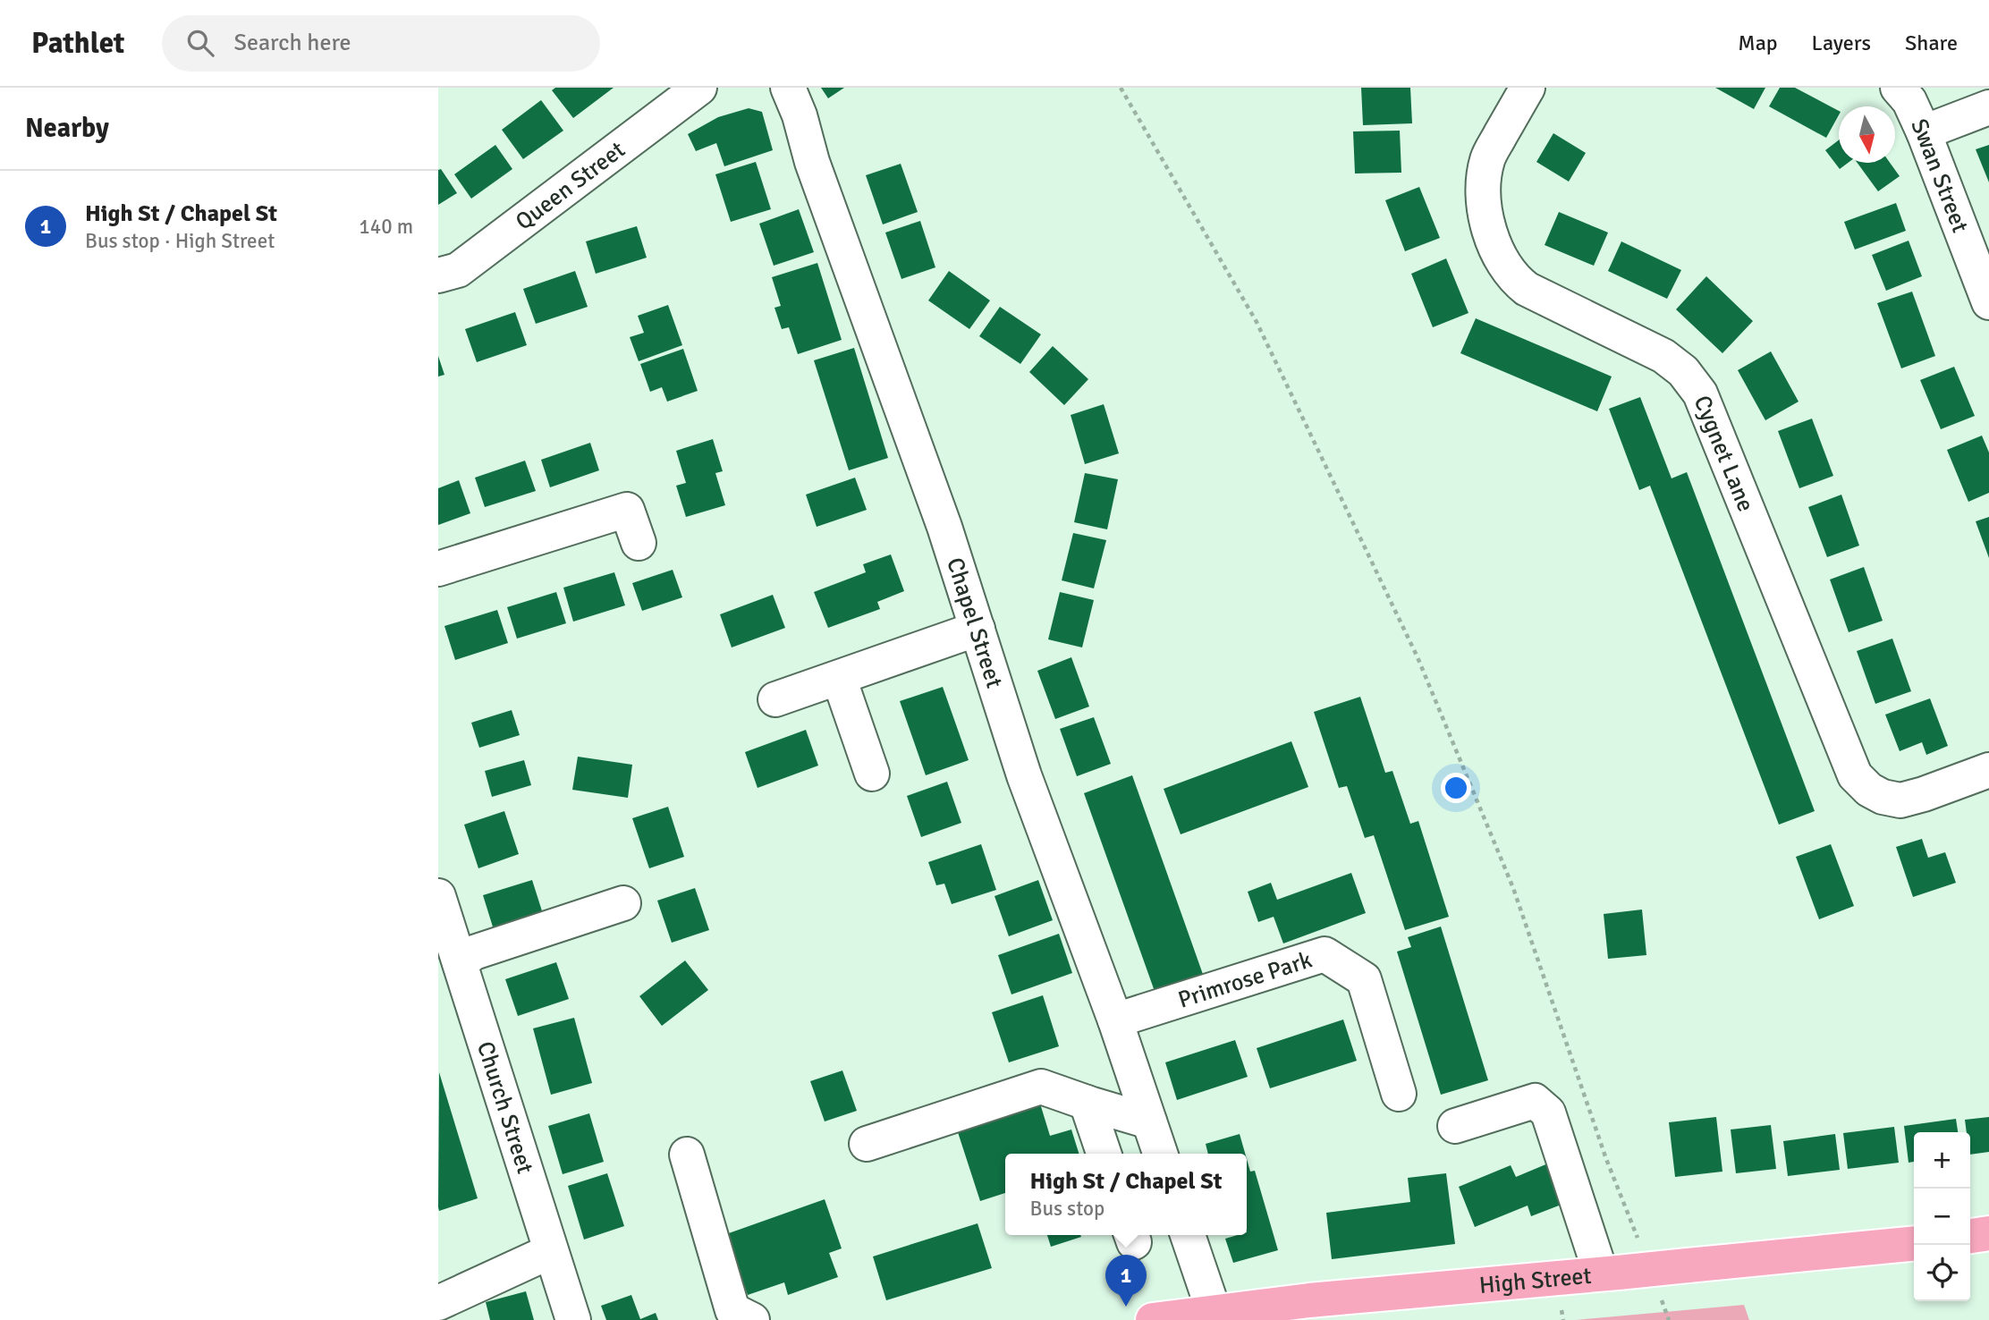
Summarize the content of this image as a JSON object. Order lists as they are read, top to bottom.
{
  "streets": {
    "main road": ["High Street"],
    "street": [
      "Swan Street",
      "Queen Street",
      "Cygnet Lane",
      "Chapel Street",
      "Primrose Park",
      "Church Street"
    ]
  },
  "crossings": [
    ["Chapel Street", "Primrose Park"]
  ],
  "north": "bottom",
  "page": {
    "header": "Pathlet",
    "search": "Search here",
    "nav": ["Map", "Layers", "Share"],
    "heading": "Nearby",
    "list": [
      {
        "mark": "1",
        "name": "High St / Chapel St",
        "note": "Bus stop · High Street",
        "value": "140 m"
      }
    ],
    "map_buttons": ["+", "−"],
    "popup": ["High St / Chapel St", "Bus stop"],
    "pins": "1"
  }
}
